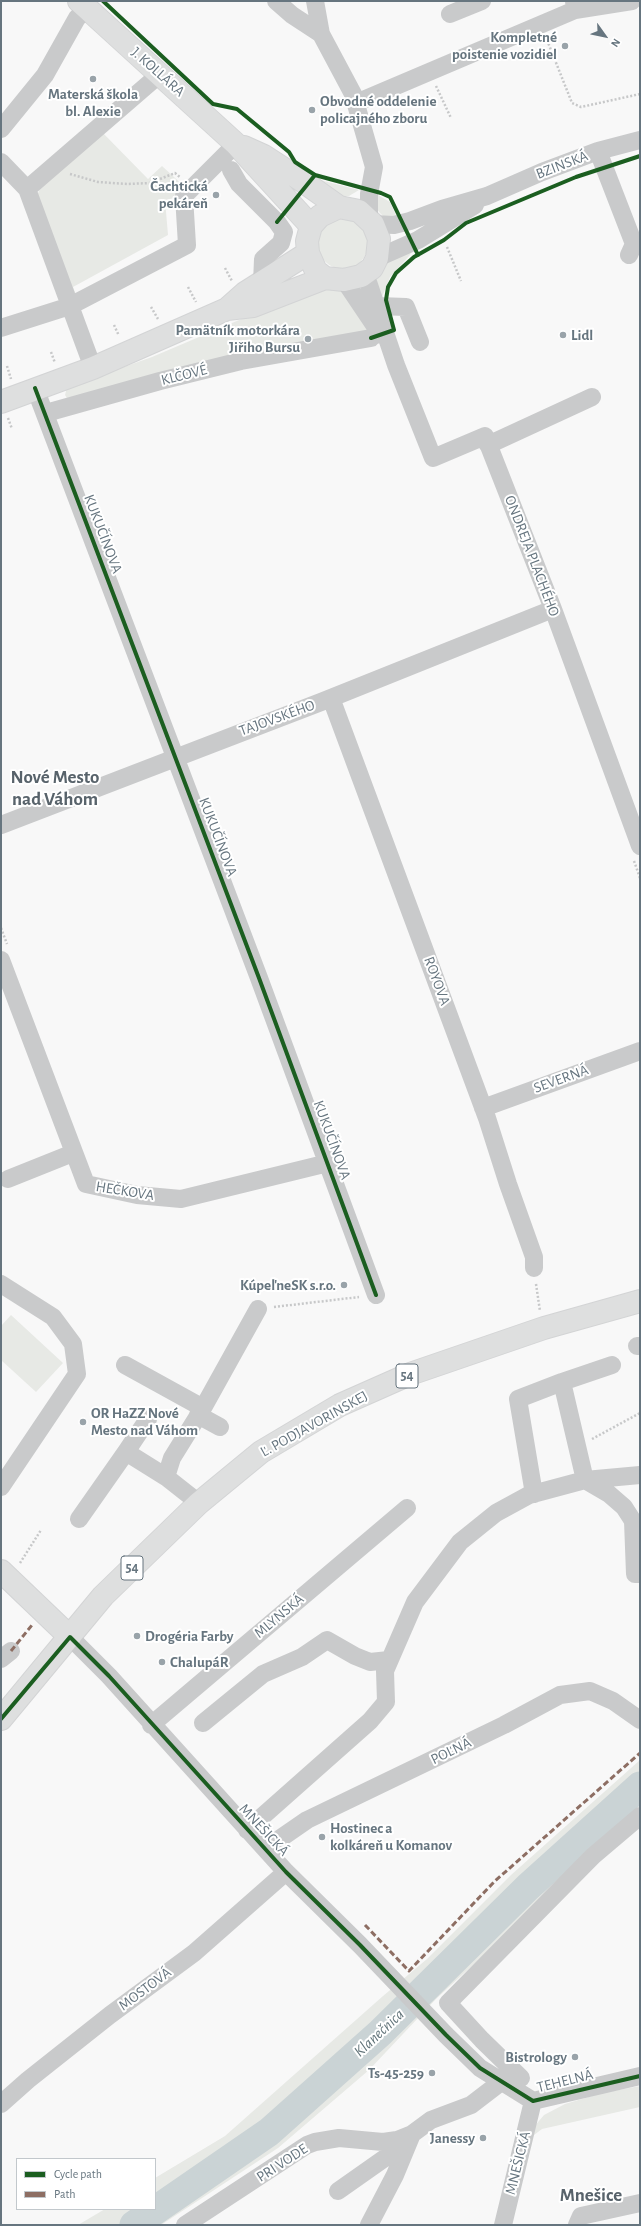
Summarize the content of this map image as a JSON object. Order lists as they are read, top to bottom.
{
  "streets": {
    "main road": ["J. KOLLÁRA", "54", "Ľ. PODJAVORINSKEJ"],
    "street": [
      "BZINSKÁ",
      "KLČOVÉ",
      "KUKUČÍNOVA",
      "ONDREJA PLACHÉHO",
      "TAJOVSKÉHO",
      "ROYOVA",
      "SEVERNÁ",
      "HEČKOVA",
      "MLYNSKÁ",
      "POĽNÁ",
      "MNEŠICKÁ",
      "MOSTOVÁ",
      "TEHELNÁ",
      "PRI VODE"
    ]
  },
  "crossings": [
    ["J. KOLLÁRA", "BZINSKÁ"],
    ["KLČOVÉ", "KUKUČÍNOVA"],
    ["KUKUČÍNOVA", "TAJOVSKÉHO"],
    ["KUKUČÍNOVA", "HEČKOVA"],
    ["ONDREJA PLACHÉHO", "TAJOVSKÉHO"],
    ["TAJOVSKÉHO", "ROYOVA"],
    ["ROYOVA", "SEVERNÁ"],
    ["54", "Ľ. PODJAVORINSKEJ"],
    ["54", "MNEŠICKÁ"],
    ["Ľ. PODJAVORINSKEJ", "MNEŠICKÁ"],
    ["MLYNSKÁ", "MNEŠICKÁ"],
    ["POĽNÁ", "MNEŠICKÁ"],
    ["MNEŠICKÁ", "MOSTOVÁ"],
    ["MNEŠICKÁ", "TEHELNÁ"]
  ],
  "districts": ["Nové Mesto nad Váhom", "Mnešice"],
  "water": ["Klanečnica"],
  "places": [
    "Kompletné poistenie vozidiel",
    "Materská škola bl. Alexie",
    "Obvodné oddelenie policajného zboru",
    "Čachtická pekáreň",
    "Lidl",
    "Pamätník motorkára Jiřiho Bursu",
    "KúpeľneSK s.r.o.",
    "OR HaZZ Nové Mesto nad Váhom",
    "Drogéria Farby",
    "ChalupáR",
    "Hostinec a kolkáreň u Komanov",
    "Bistrology",
    "Ts-45-259",
    "Janessy"
  ],
  "legend": ["Cycle path", "Path"],
  "north": "bottom right"
}
